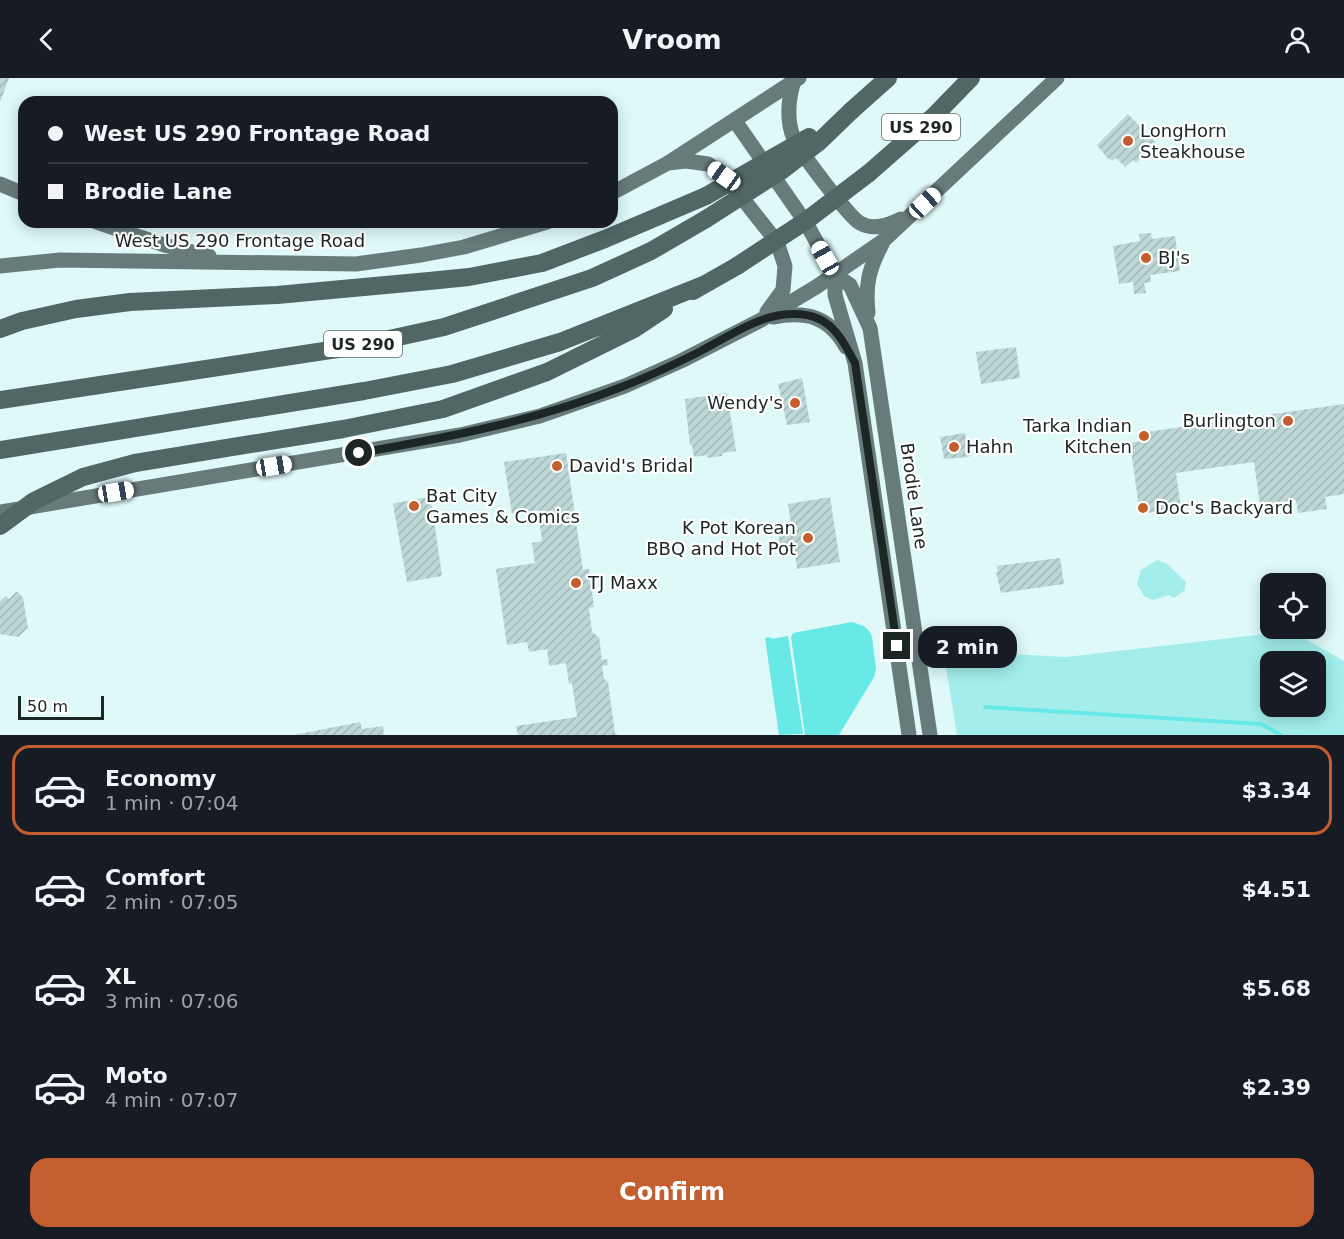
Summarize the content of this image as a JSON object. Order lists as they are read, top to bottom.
{
  "streets": {
    "highway": ["US 290"],
    "main road": ["West US 290 Frontage Road", "Brodie Lane"]
  },
  "places": [
    "LongHorn Steakhouse",
    "BJ's",
    "Wendy's",
    "Burlington",
    "Tarka Indian Kitchen",
    "Hahn",
    "David's Bridal",
    "Bat City Games & Comics",
    "Doc's Backyard",
    "K Pot Korean BBQ and Hot Pot",
    "TJ Maxx"
  ],
  "scale_bar": "50 m",
  "page": {
    "header": "Vroom",
    "banner": ["West US 290 Frontage Road", "Brodie Lane"],
    "bubble": "2 min",
    "scale": "50 m",
    "list": [
      {
        "name": "Economy",
        "note": "1 min · 07:04",
        "value": "$3.34"
      },
      {
        "name": "Comfort",
        "note": "2 min · 07:05",
        "value": "$4.51"
      },
      {
        "name": "XL",
        "note": "3 min · 07:06",
        "value": "$5.68"
      },
      {
        "name": "Moto",
        "note": "4 min · 07:07",
        "value": "$2.39"
      }
    ],
    "buttons": "Confirm"
  }
}
